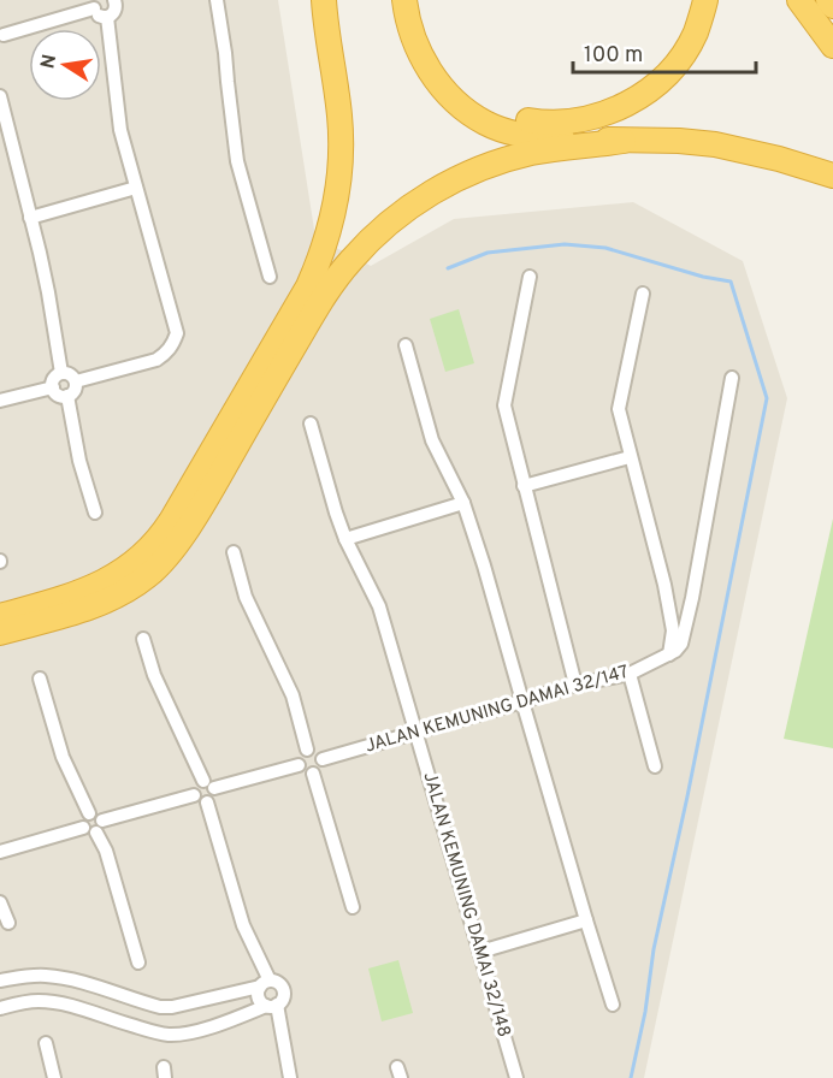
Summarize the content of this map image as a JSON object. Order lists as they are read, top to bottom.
{
  "streets": {
    "street": ["JALAN KEMUNING DAMAI 32/147", "JALAN KEMUNING DAMAI 32/148"]
  },
  "crossings": [
    ["JALAN KEMUNING DAMAI 32/147", "JALAN KEMUNING DAMAI 32/148"]
  ],
  "scale_bar": "100 m",
  "north": "left"
}
